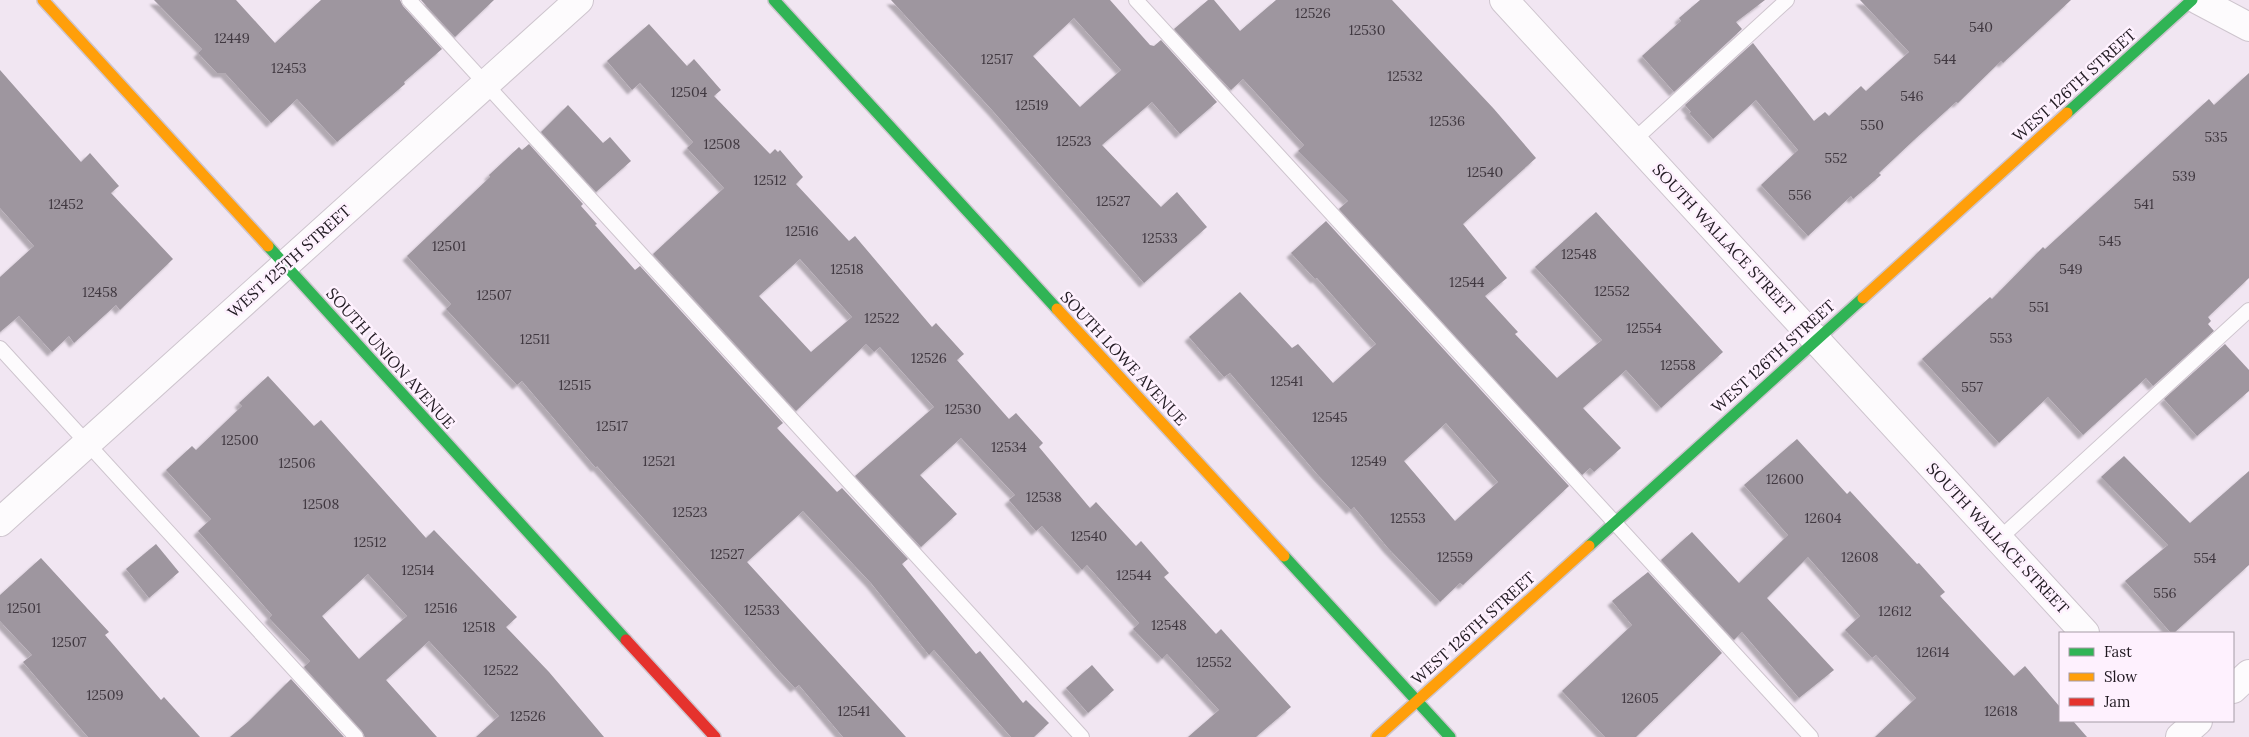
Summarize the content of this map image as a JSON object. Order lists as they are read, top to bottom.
{
  "streets": {
    "street": [
      "WEST 126TH STREET",
      "SOUTH WALLACE STREET",
      "WEST 125TH STREET",
      "SOUTH UNION AVENUE",
      "SOUTH LOWE AVENUE"
    ]
  },
  "crossings": [
    ["WEST 126TH STREET", "SOUTH WALLACE STREET"],
    ["WEST 126TH STREET", "SOUTH LOWE AVENUE"],
    ["WEST 125TH STREET", "SOUTH UNION AVENUE"]
  ],
  "house_numbers": [
    "12526",
    "540",
    "12530",
    "12449",
    "12517",
    "544",
    "12453",
    "12532",
    "12504",
    "546",
    "12519",
    "12536",
    "550",
    "535",
    "12523",
    "12508",
    "552",
    "12540",
    "539",
    "12512",
    "556",
    "12527",
    "12452",
    "541",
    "12516",
    "12533",
    "545",
    "12501",
    "12548",
    "12518",
    "549",
    "12544",
    "12552",
    "12458",
    "12507",
    "551",
    "12522",
    "12554",
    "553",
    "12511",
    "12526",
    "12558",
    "12541",
    "12515",
    "557",
    "12530",
    "12545",
    "12517",
    "12500",
    "12534",
    "12521",
    "12549",
    "12506",
    "12600",
    "12538",
    "12508",
    "12523",
    "12553",
    "12604",
    "12540",
    "12512",
    "12527",
    "12559",
    "12608",
    "554",
    "12514",
    "12544",
    "556",
    "12501",
    "12516",
    "12533",
    "12612",
    "12548",
    "12518",
    "12507",
    "12614",
    "12552",
    "12522",
    "12509",
    "12605",
    "12541",
    "12618",
    "12526"
  ],
  "legend": ["Fast", "Slow", "Jam"]
}
